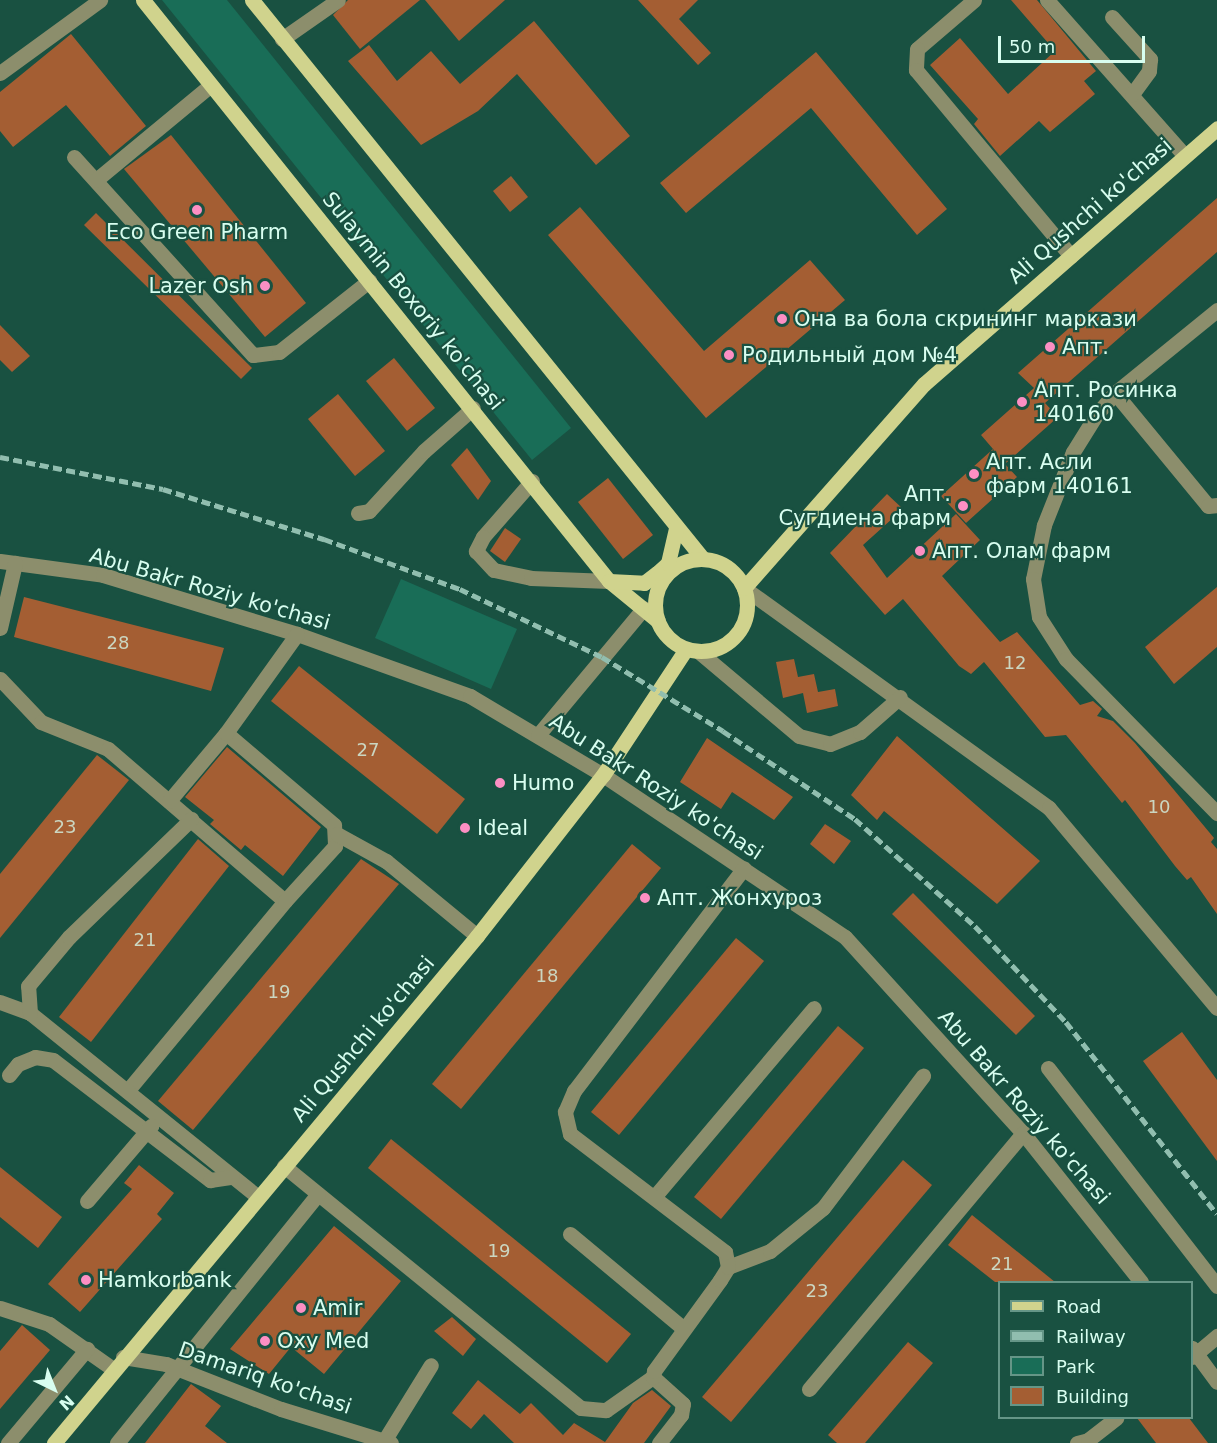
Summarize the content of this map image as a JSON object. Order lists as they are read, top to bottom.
{
  "streets": {
    "main road": ["Ali Qushchi ko'chasi", "Sulaymin Boxoriy ko'chasi"],
    "street": ["Abu Bakr Roziy ko'chasi", "Damariq ko'chasi"]
  },
  "crossings": [
    ["Ali Qushchi ko'chasi", "Sulaymin Boxoriy ko'chasi"],
    ["Ali Qushchi ko'chasi", "Abu Bakr Roziy ko'chasi"],
    ["Ali Qushchi ko'chasi", "Damariq ko'chasi"]
  ],
  "places": [
    "Eco Green Pharm",
    "Lazer Osh",
    "Она ва бола скрининг маркази",
    "Апт.",
    "Родильный дом №4",
    "Апт. Росинка 140160",
    "Апт. Асли фарм 140161",
    "Апт. Сугдиена фарм",
    "Апт. Олам фарм",
    "Humo",
    "Ideal",
    "Апт. Жонхуроз",
    "Hamkorbank",
    "Amir",
    "Oxy Med"
  ],
  "house_numbers": [
    "28",
    "12",
    "27",
    "10",
    "23",
    "21",
    "18",
    "19",
    "19",
    "21",
    "23"
  ],
  "legend": [
    "Road",
    "Railway",
    "Park",
    "Building"
  ],
  "scale_bar": "50 m",
  "north": "bottom right"
}
